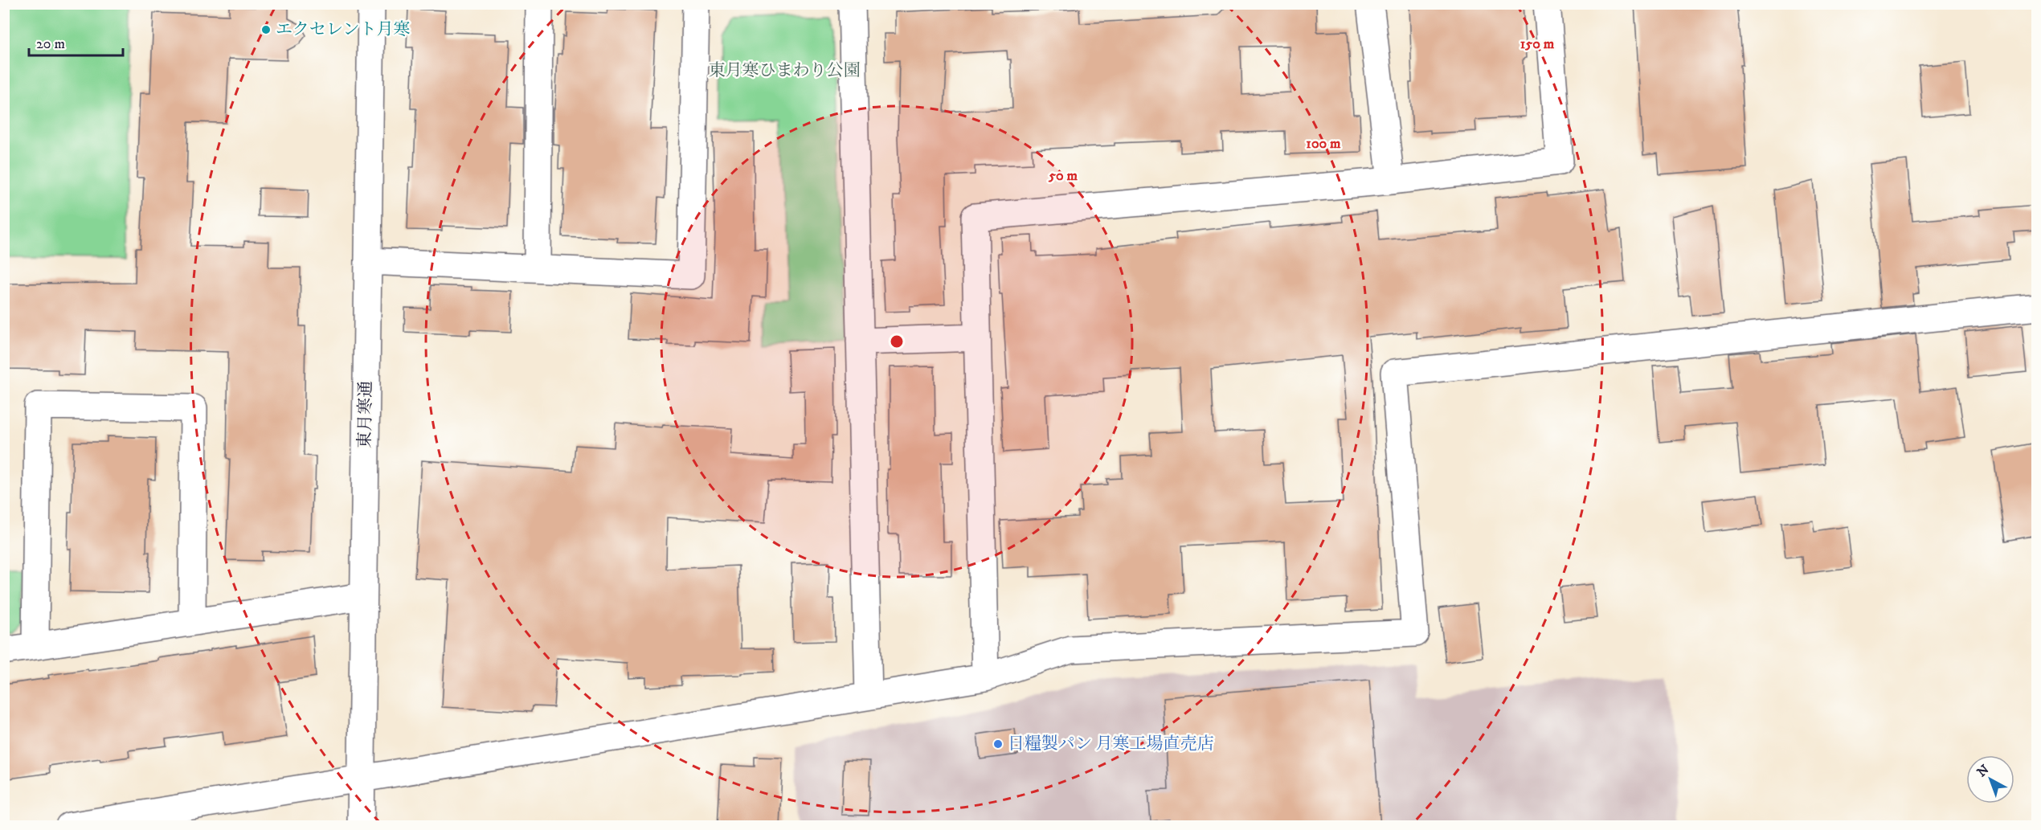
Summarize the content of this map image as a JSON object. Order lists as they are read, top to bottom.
{
  "streets": {
    "street": ["東月寒通"]
  },
  "parks": ["東月寒ひまわり公園"],
  "places": ["エクセレント月寒", "日糧製パン 月寒工場直売店"],
  "scale_bar": "20 m",
  "north": "top left",
  "rings": ["150 m", "100 m", "50 m"]
}
